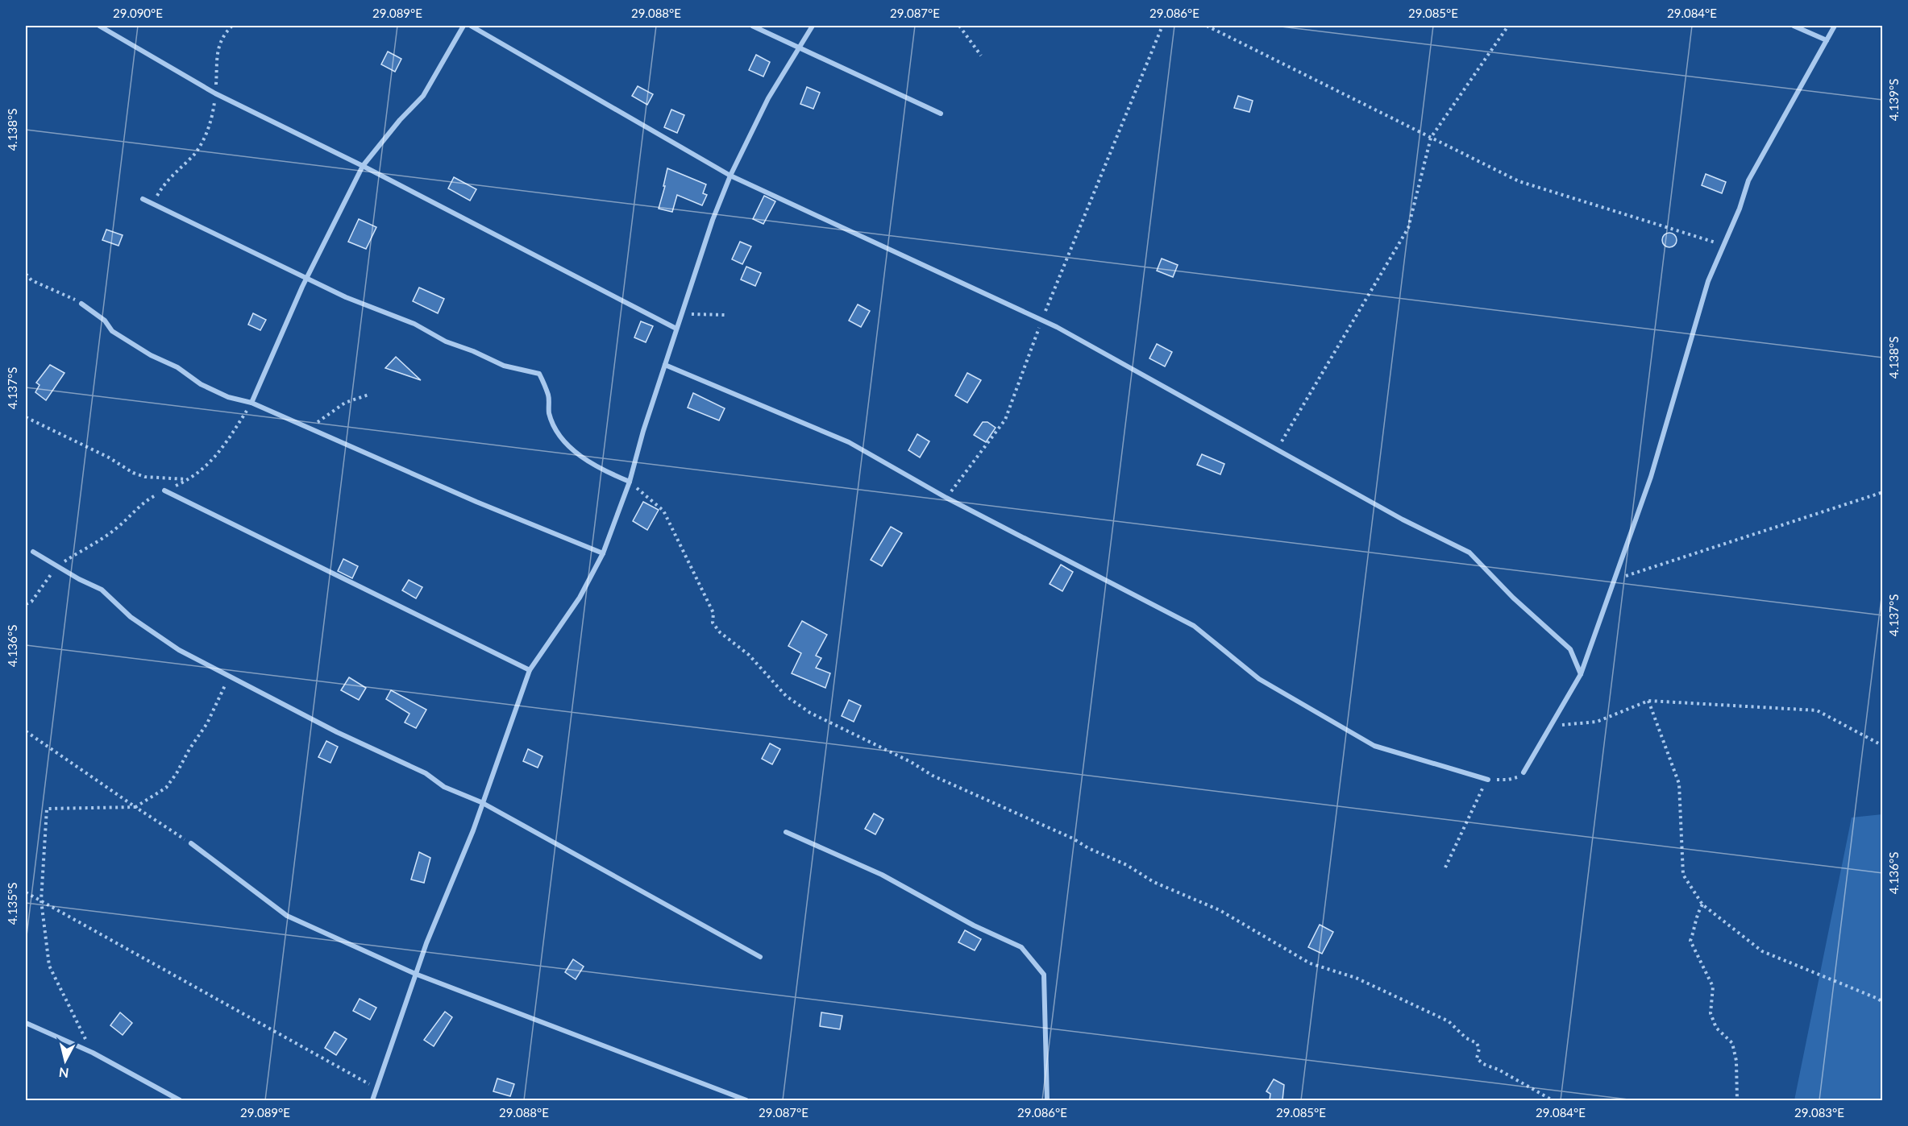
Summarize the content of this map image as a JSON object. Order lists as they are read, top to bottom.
{
  "north": "bottom",
  "coordinates": [
    "29.090°E",
    "29.089°E",
    "29.088°E",
    "29.087°E",
    "29.086°E",
    "29.085°E",
    "29.084°E",
    "4.139°S",
    "4.138°S",
    "4.137°S",
    "4.136°S",
    "4.135°S",
    "29.083°E"
  ]
}
